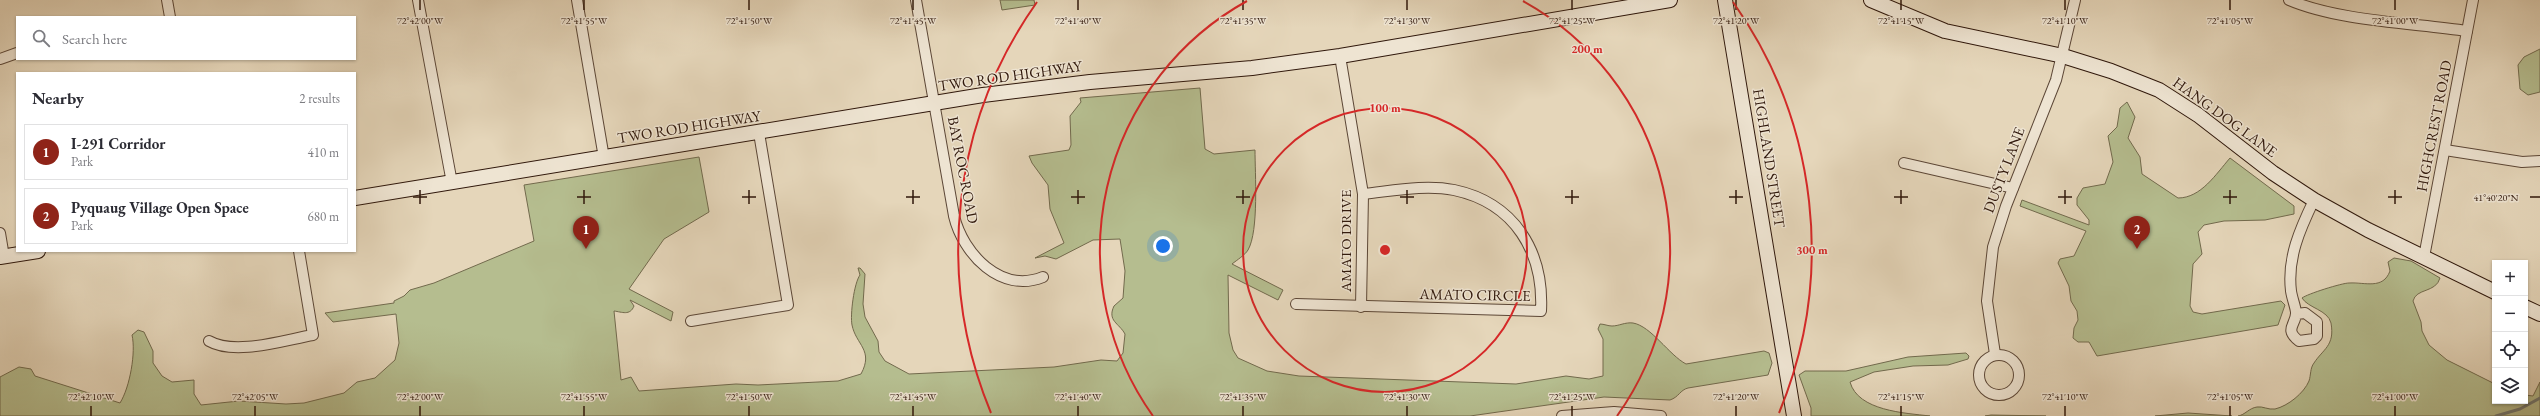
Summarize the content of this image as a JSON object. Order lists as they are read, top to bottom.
{
  "streets": {
    "street": [
      "TWO ROD HIGHWAY",
      "HANG DOG LANE",
      "HIGHCREST ROAD",
      "HIGHLAND STREET",
      "BAY ROC ROAD",
      "DUSTY LANE",
      "AMATO DRIVE",
      "AMATO CIRCLE"
    ]
  },
  "crossings": [
    ["TWO ROD HIGHWAY", "BAY ROC ROAD"],
    ["TWO ROD HIGHWAY", "AMATO DRIVE"],
    ["HANG DOG LANE", "HIGHCREST ROAD"],
    ["HANG DOG LANE", "DUSTY LANE"],
    ["AMATO DRIVE", "AMATO CIRCLE"]
  ],
  "page": {
    "search": "Search here",
    "heading": ["Nearby", "2 results"],
    "list": [
      {
        "mark": "1",
        "name": "I-291 Corridor",
        "note": "Park",
        "value": "410 m"
      },
      {
        "mark": "2",
        "name": "Pyquaug Village Open Space",
        "note": "Park",
        "value": "680 m"
      }
    ],
    "pins": ["1", "2"],
    "map_buttons": ["+", "−"]
  },
  "coordinates": [
    "72°42'00\"W",
    "72°41'55\"W",
    "72°41'50\"W",
    "72°41'45\"W",
    "72°41'40\"W",
    "72°41'35\"W",
    "72°41'30\"W",
    "72°41'25\"W",
    "72°41'20\"W",
    "72°41'15\"W",
    "72°41'10\"W",
    "72°41'05\"W",
    "72°41'00\"W",
    "41°40'20\"N",
    "72°42'10\"W",
    "72°42'05\"W"
  ],
  "rings": ["200 m", "100 m", "300 m"]
}
